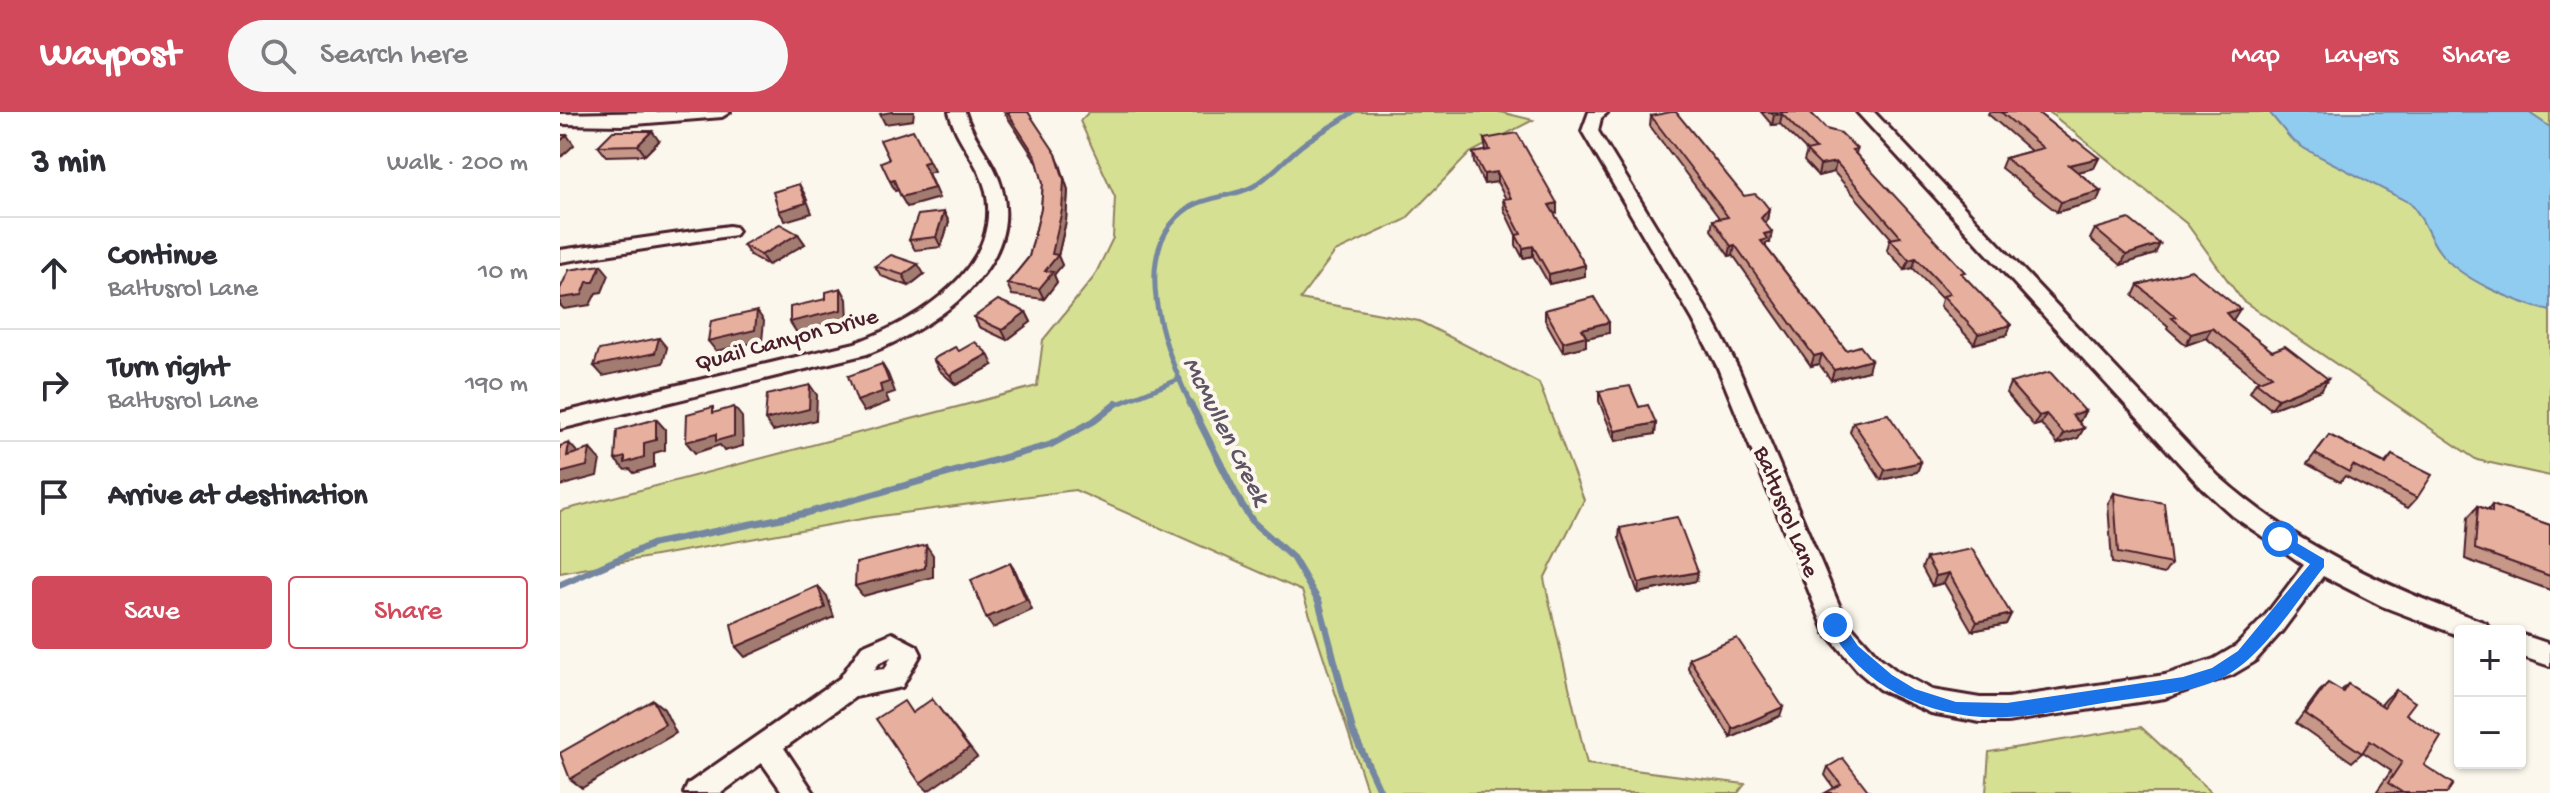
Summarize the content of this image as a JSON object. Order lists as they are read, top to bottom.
{
  "streets": {
    "street": ["Quail Canyon Drive", "Baltusrol Lane"]
  },
  "water": ["McMullen Creek"],
  "page": {
    "header": "Waypost",
    "search": "Search here",
    "nav": ["Map", "Layers", "Share"],
    "heading": ["3 min", "Walk · 200 m"],
    "list": [
      ["Continue", "Baltusrol Lane", "10 m"],
      ["Turn right", "Baltusrol Lane", "190 m"],
      "Arrive at destination"
    ],
    "buttons": ["Save", "Share"],
    "map_buttons": ["+", "−"]
  }
}
